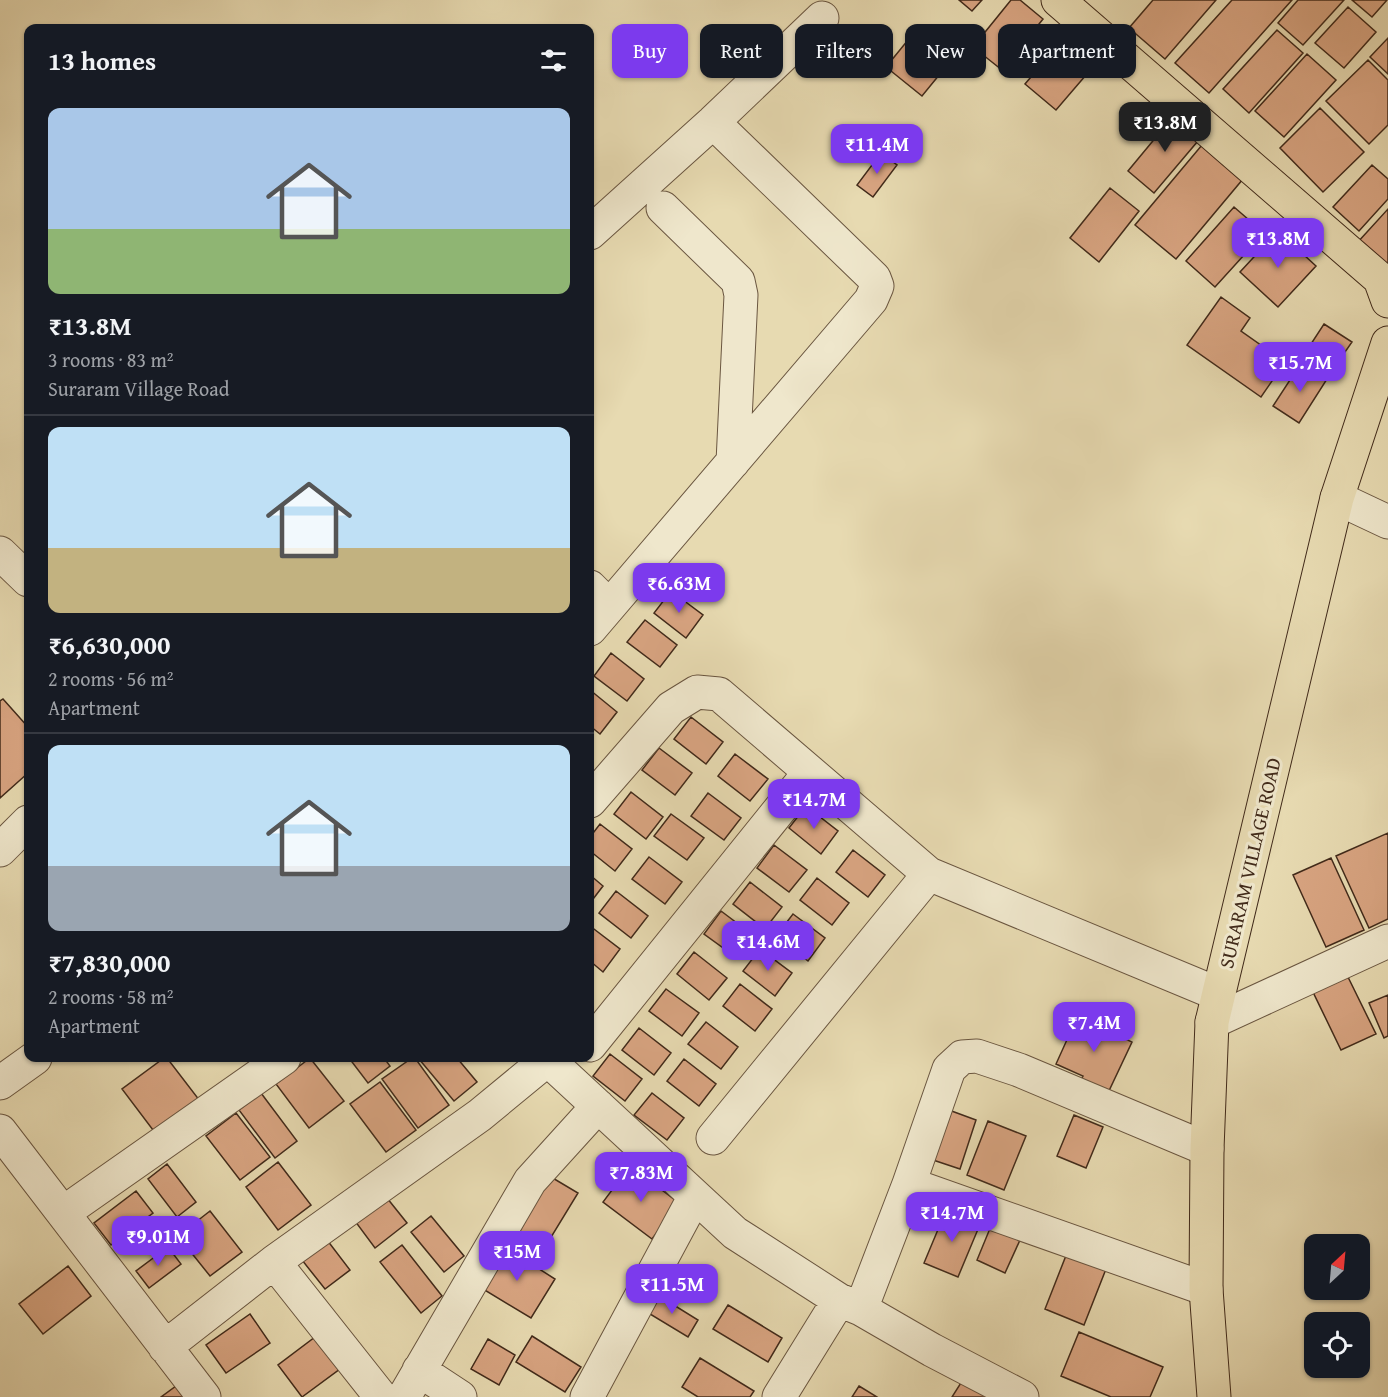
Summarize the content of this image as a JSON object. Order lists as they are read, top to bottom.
{
  "streets": {
    "main road": ["SURARAM VILLAGE ROAD"]
  },
  "north": "top right",
  "page": {
    "chip": [
      "Buy",
      "Rent",
      "Filters",
      "New",
      "Apartment"
    ],
    "heading": "13 homes",
    "list": [
      {
        "name": "₹13.8M",
        "note": "3 rooms · 83 m² · Suraram Village Road"
      },
      {
        "name": "₹6,630,000",
        "note": "2 rooms · 56 m² · Apartment"
      },
      {
        "name": "₹7,830,000",
        "note": "2 rooms · 58 m² · Apartment"
      }
    ],
    "price": [
      "₹13.8M",
      "₹11.4M",
      "₹13.8M",
      "₹15.7M",
      "₹6.63M",
      "₹14.7M",
      "₹14.6M",
      "₹7.4M",
      "₹7.83M",
      "₹14.7M",
      "₹9.01M",
      "₹15M",
      "₹11.5M"
    ]
  }
}
